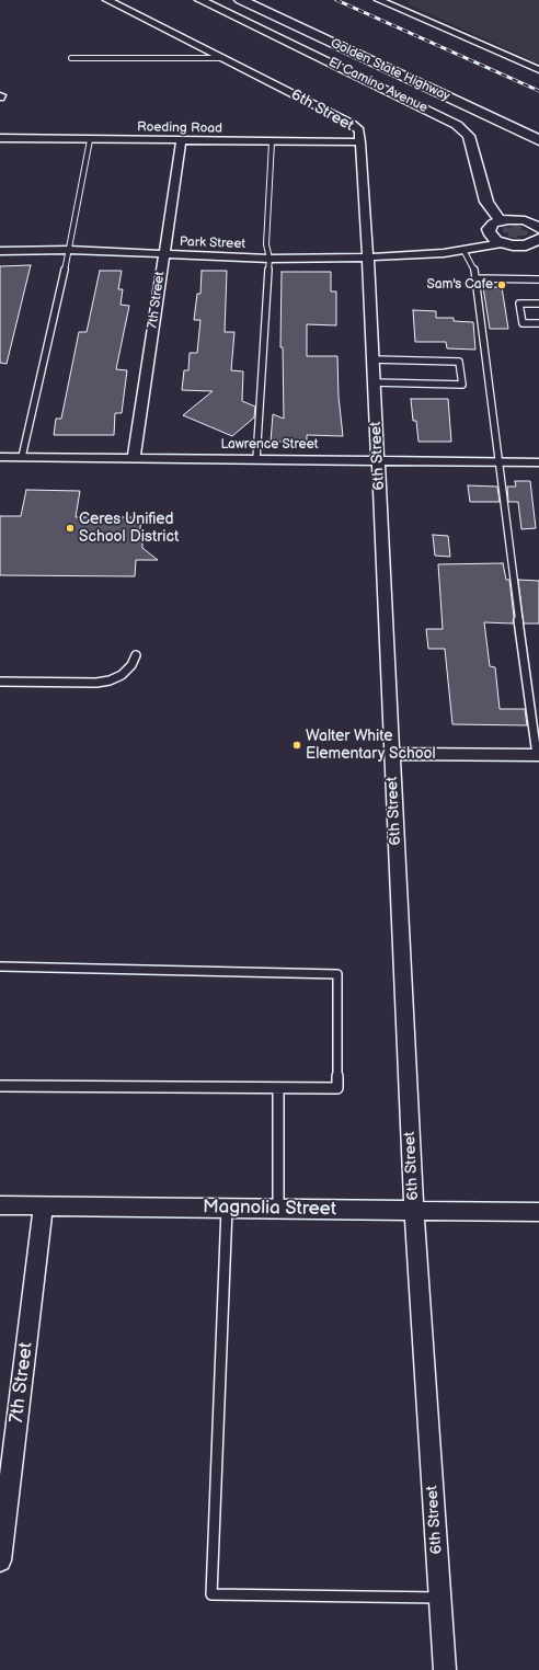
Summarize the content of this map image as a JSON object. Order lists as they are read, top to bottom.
{
  "streets": {
    "highway": ["Golden State Highway"],
    "street": [
      "El Camino Avenue",
      "6th Street",
      "Roeding Road",
      "Park Street",
      "7th Street",
      "Lawrence Street",
      "Magnolia Street"
    ]
  },
  "crossings": [
    ["6th Street", "Roeding Road"],
    ["6th Street", "Park Street"],
    ["6th Street", "Lawrence Street"],
    ["6th Street", "Magnolia Street"],
    ["Roeding Road", "7th Street"],
    ["Park Street", "7th Street"],
    ["7th Street", "Lawrence Street"],
    ["7th Street", "Magnolia Street"]
  ],
  "places": ["Sam's Cafe", "Ceres Unified School District", "Walter White Elementary School"]
}
